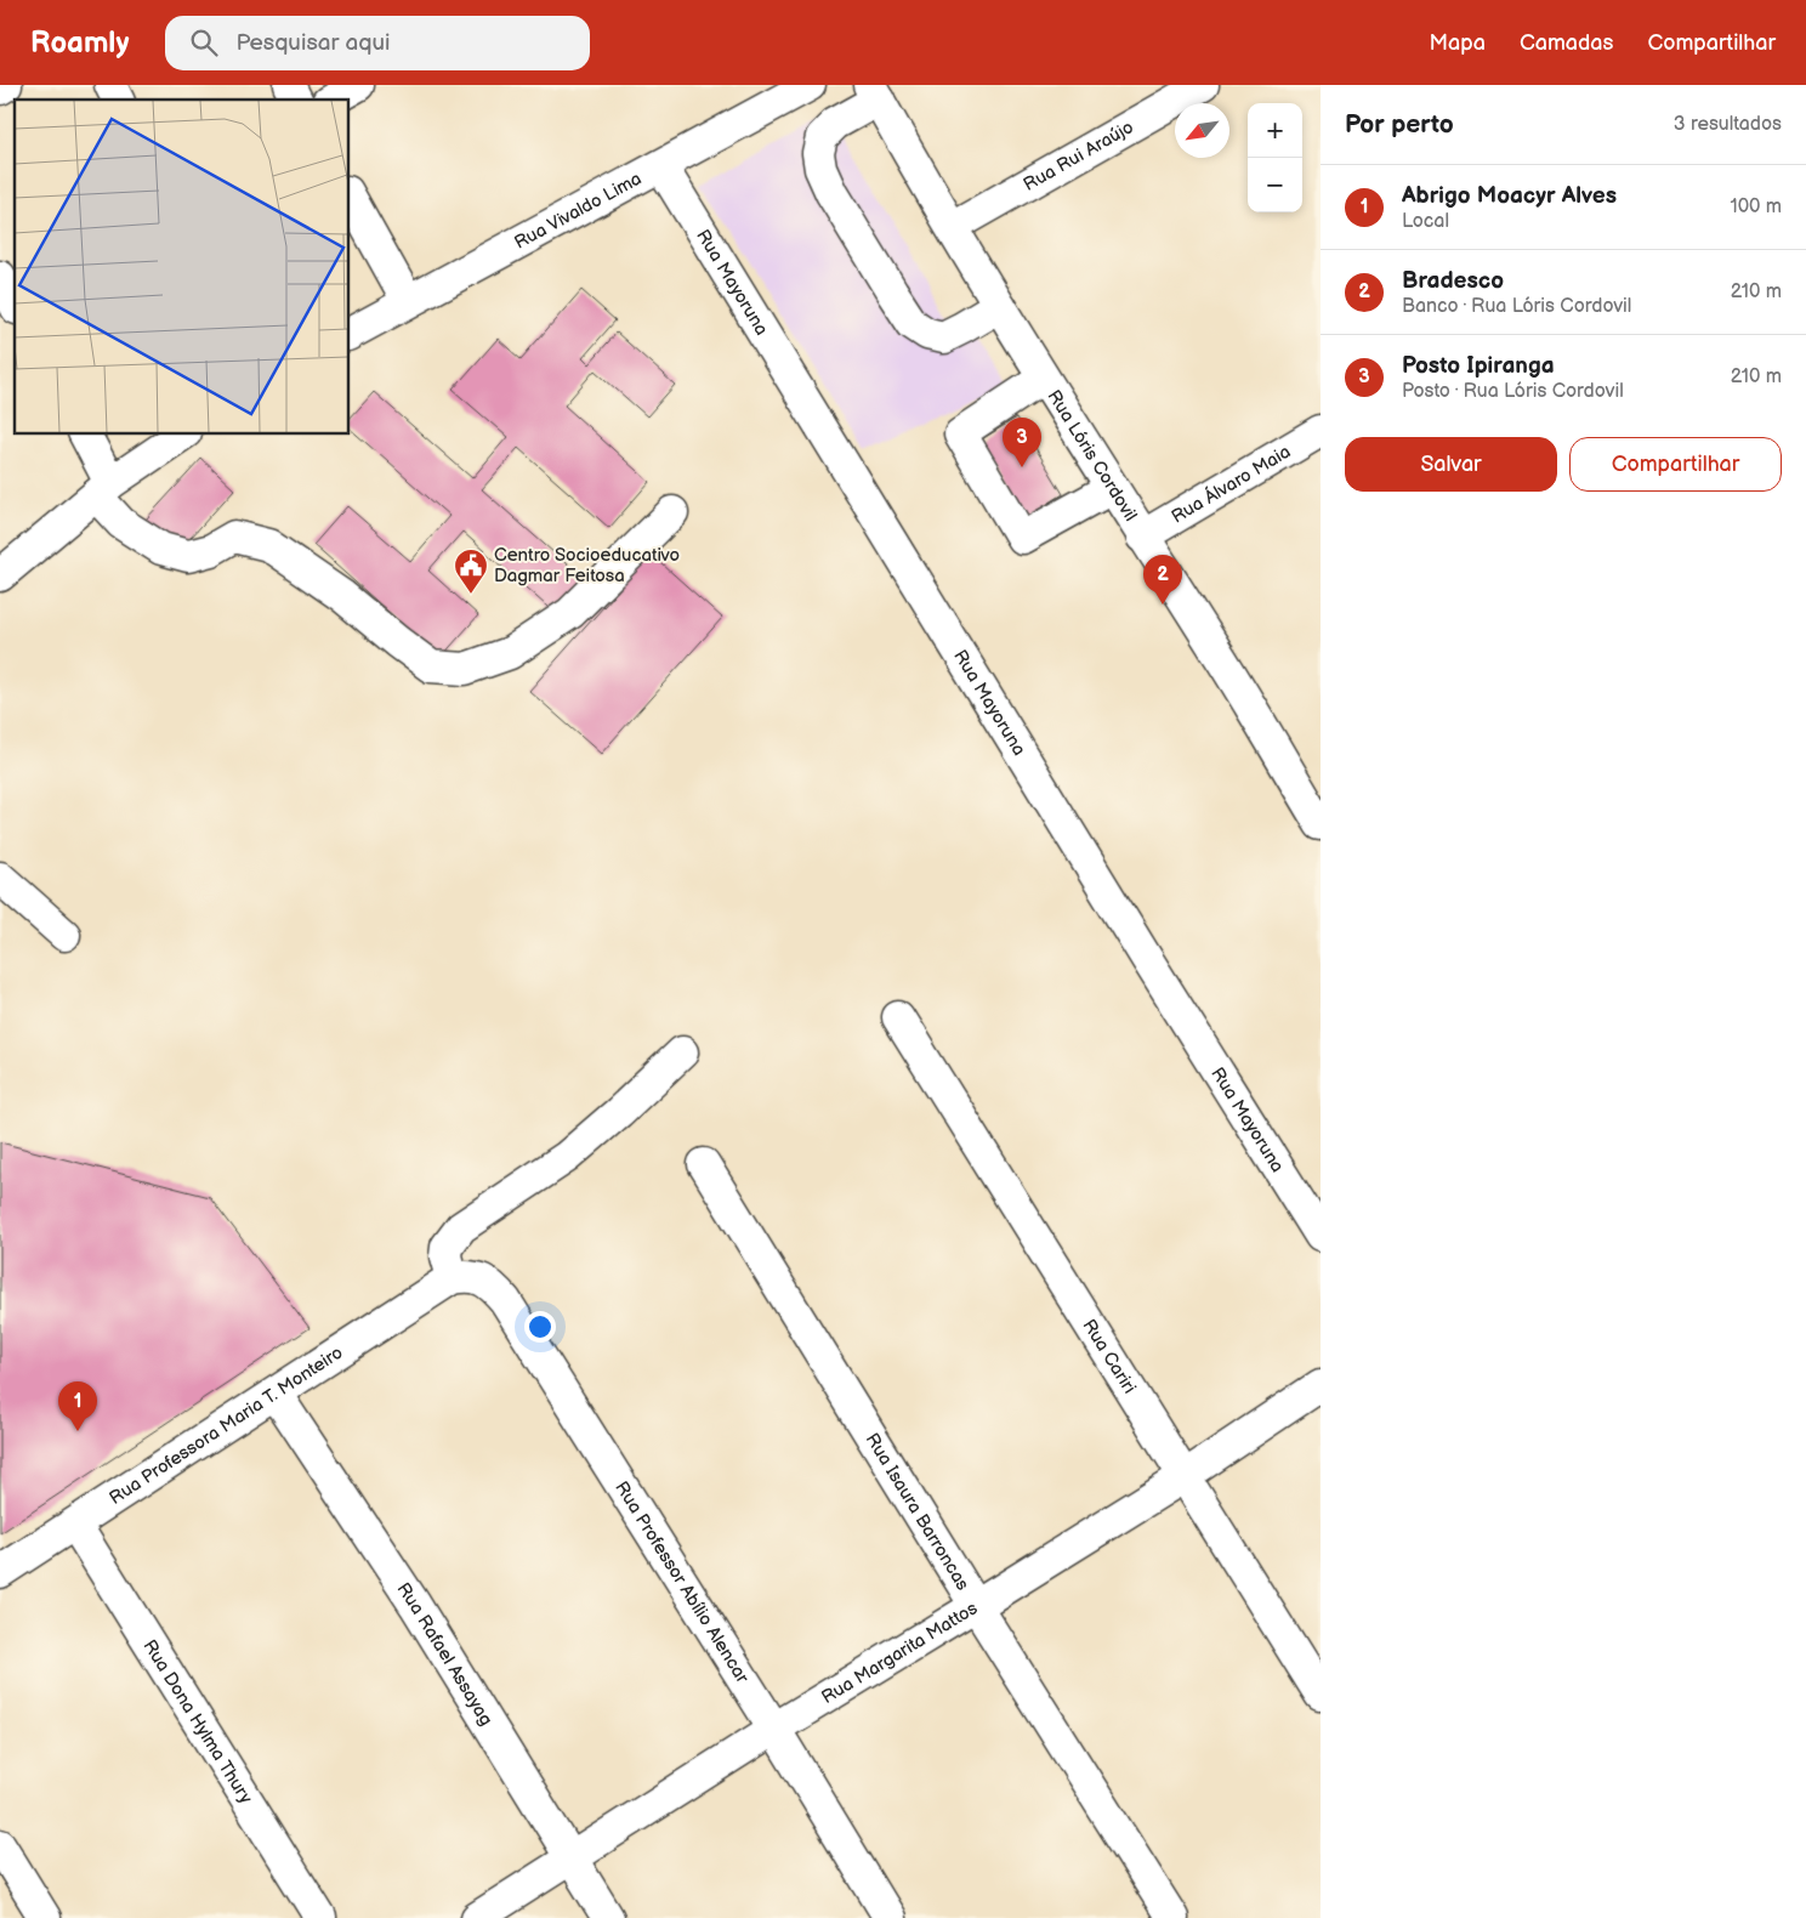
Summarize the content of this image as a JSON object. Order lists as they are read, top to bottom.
{
  "streets": {
    "street": [
      "Rua Rui Araújo",
      "Rua Vivaldo Lima",
      "Rua Mayoruna",
      "Rua Lóris Cordovil",
      "Rua Álvaro Maia",
      "Rua Cariri",
      "Rua Professora Maria T. Monteiro",
      "Rua Isaura Barroncas",
      "Rua Professor Abílio Alencar",
      "Rua Margarita Mattos",
      "Rua Rafael Assayag",
      "Rua Dona Hylma Thury"
    ]
  },
  "crossings": [
    ["Rua Rui Araújo", "Rua Lóris Cordovil"],
    ["Rua Vivaldo Lima", "Rua Mayoruna"],
    ["Rua Lóris Cordovil", "Rua Álvaro Maia"],
    ["Rua Cariri", "Rua Margarita Mattos"],
    ["Rua Professora Maria T. Monteiro", "Rua Professor Abílio Alencar"],
    ["Rua Professora Maria T. Monteiro", "Rua Rafael Assayag"],
    ["Rua Professora Maria T. Monteiro", "Rua Dona Hylma Thury"],
    ["Rua Isaura Barroncas", "Rua Margarita Mattos"],
    ["Rua Professor Abílio Alencar", "Rua Margarita Mattos"],
    ["Rua Margarita Mattos", "Rua Rafael Assayag"]
  ],
  "places": {
    "public building": ["Centro Socioeducativo Dagmar Feitosa"]
  },
  "north": "bottom left",
  "page": {
    "header": "Roamly",
    "search": "Pesquisar aqui",
    "nav": ["Mapa", "Camadas", "Compartilhar"],
    "heading": ["Por perto", "3 resultados"],
    "map_buttons": ["+", "−"],
    "list": [
      {
        "mark": "1",
        "name": "Abrigo Moacyr Alves",
        "note": "Local",
        "value": "100 m"
      },
      {
        "mark": "2",
        "name": "Bradesco",
        "note": "Banco · Rua Lóris Cordovil",
        "value": "210 m"
      },
      {
        "mark": "3",
        "name": "Posto Ipiranga",
        "note": "Posto · Rua Lóris Cordovil",
        "value": "210 m"
      }
    ],
    "pins": ["3", "2", "1"],
    "buttons": ["Salvar", "Compartilhar"]
  }
}
